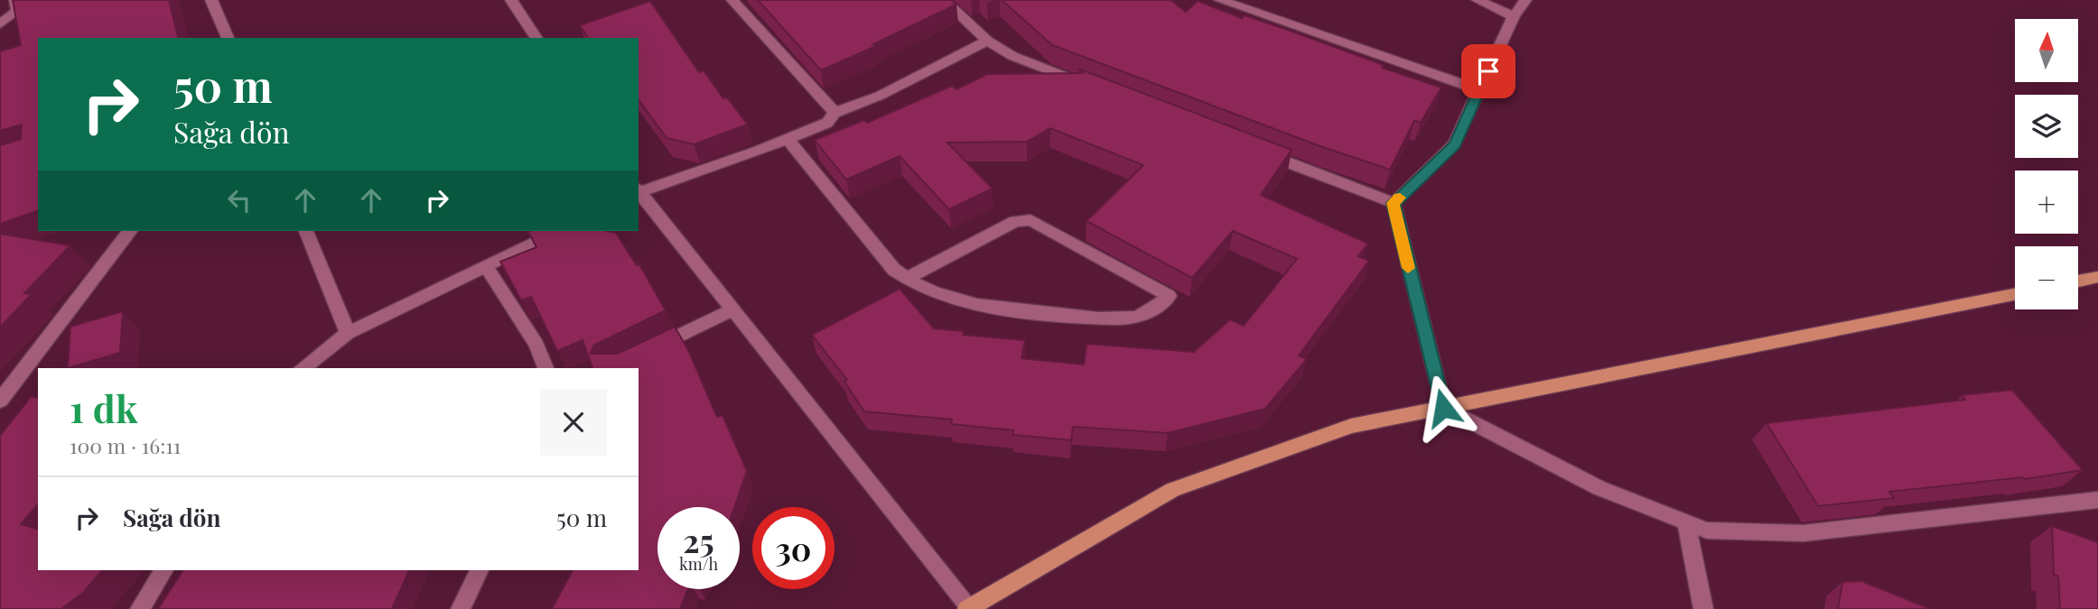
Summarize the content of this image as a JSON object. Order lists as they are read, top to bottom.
{
  "north": "top",
  "page": {
    "map_buttons": ["+", "−"],
    "turn": ["50 m", "Sağa dön"],
    "heading": ["1 dk", "100 m · 16:11"],
    "list": [
      {
        "name": "Sağa dön",
        "value": "50 m"
      }
    ],
    "speed": "25 km/h",
    "limit": "30"
  }
}
